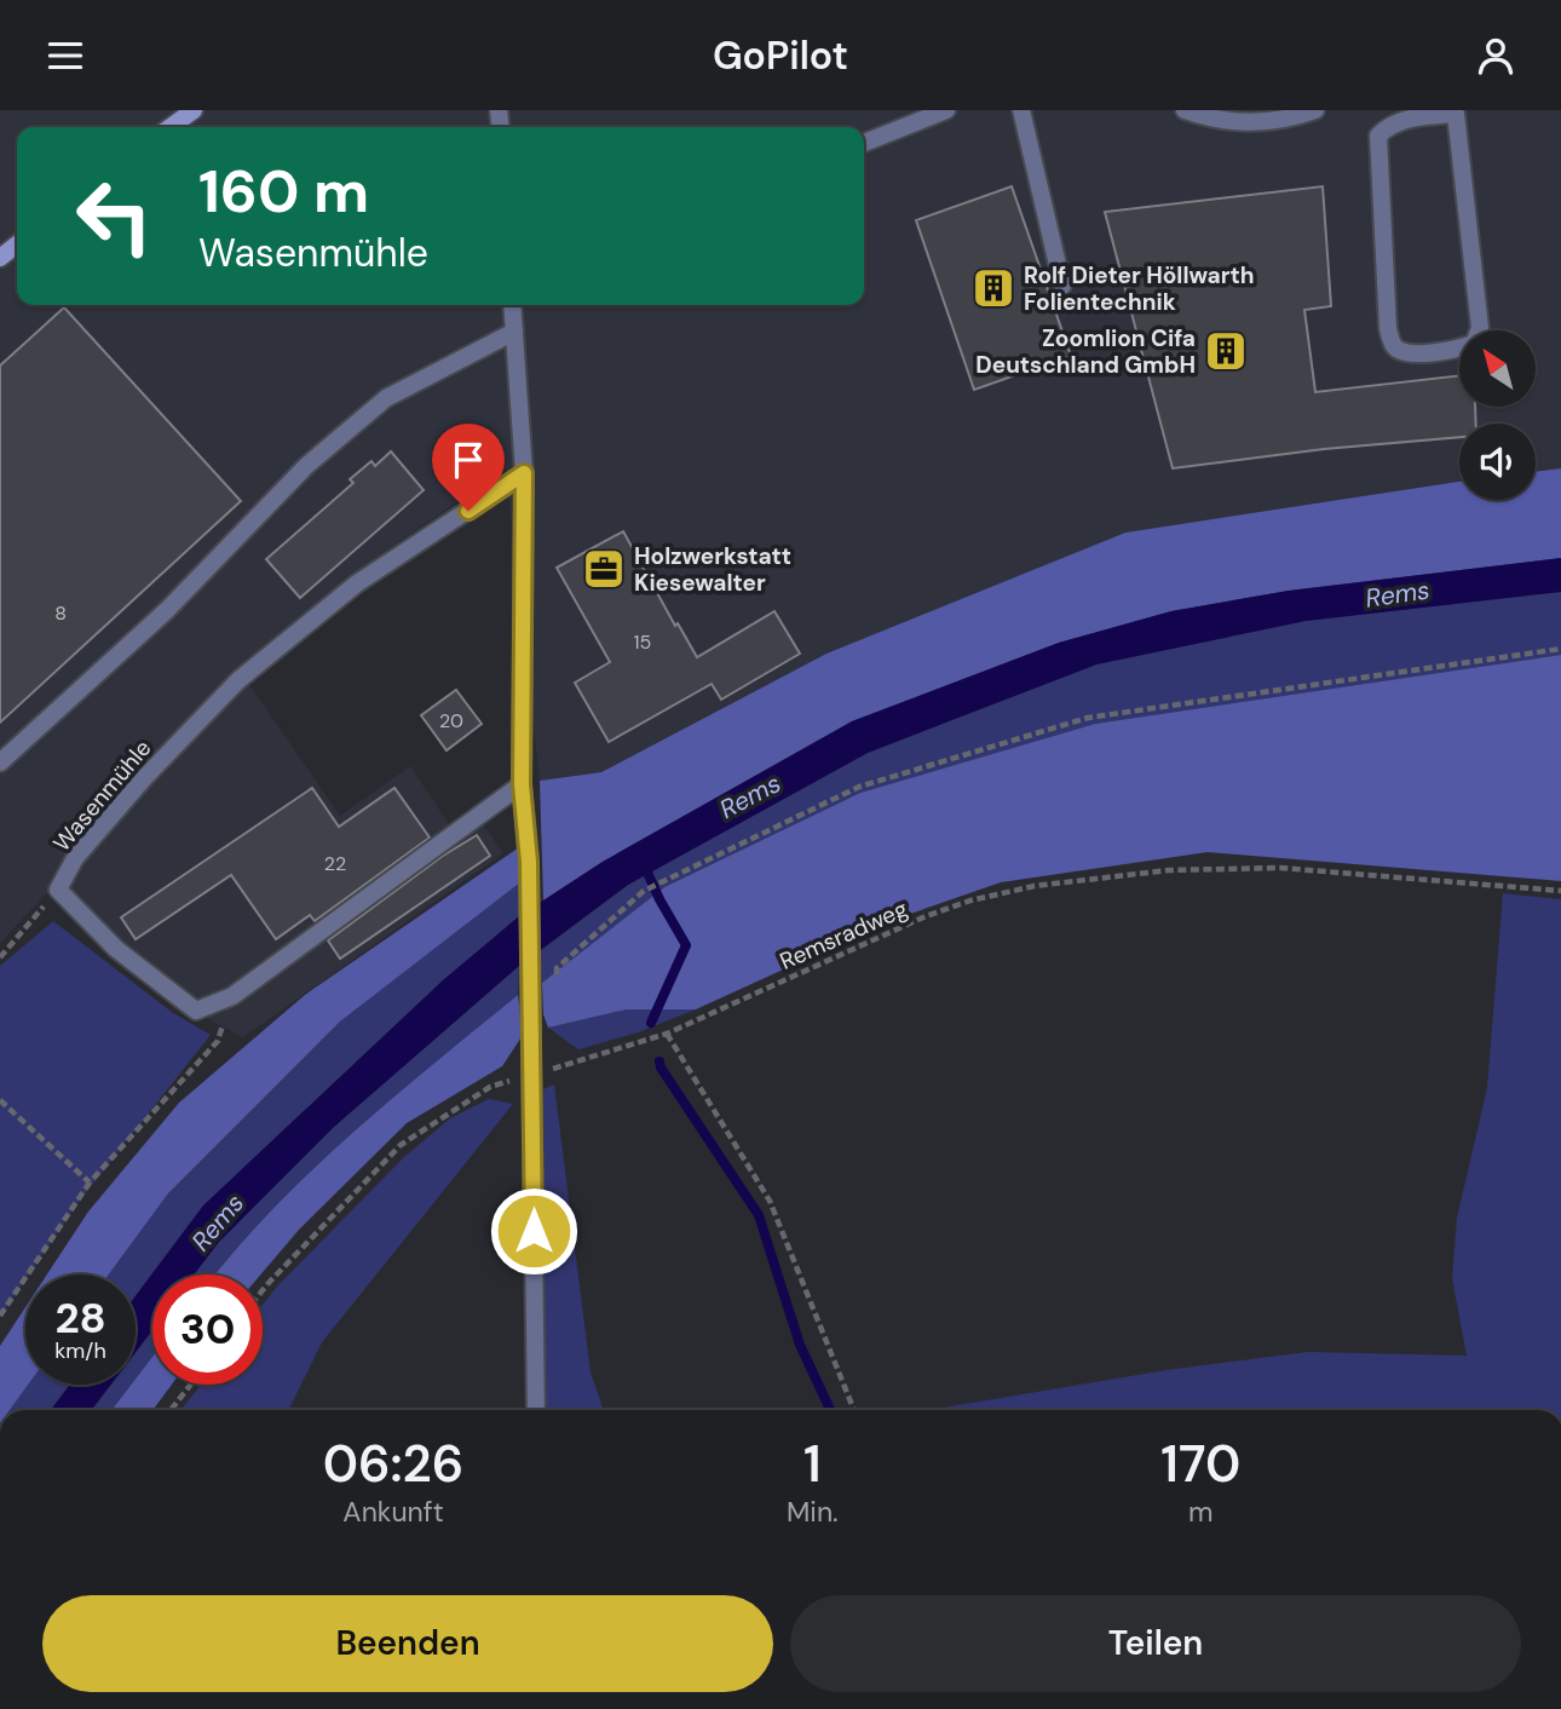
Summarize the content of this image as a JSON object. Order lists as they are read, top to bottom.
{
  "streets": {
    "street": ["Wasenmühle"],
    "path": ["Remsradweg"]
  },
  "water": ["Rems"],
  "places": {
    "building": ["Rolf Dieter Höllwarth Folientechnik", "Zoomlion Cifa Deutschland GmbH"],
    "office": ["Holzwerkstatt Kiesewalter"]
  },
  "house_numbers": [
    "8",
    "15",
    "20",
    "22"
  ],
  "north": "top left",
  "page": {
    "header": "GoPilot",
    "turn": ["160 m", "Wasenmühle"],
    "speed": "28 km/h",
    "limit": "30",
    "eta": [
      "06:26",
      "Ankunft",
      "1",
      "Min.",
      "170",
      "m"
    ],
    "buttons": ["Beenden", "Teilen"]
  }
}
